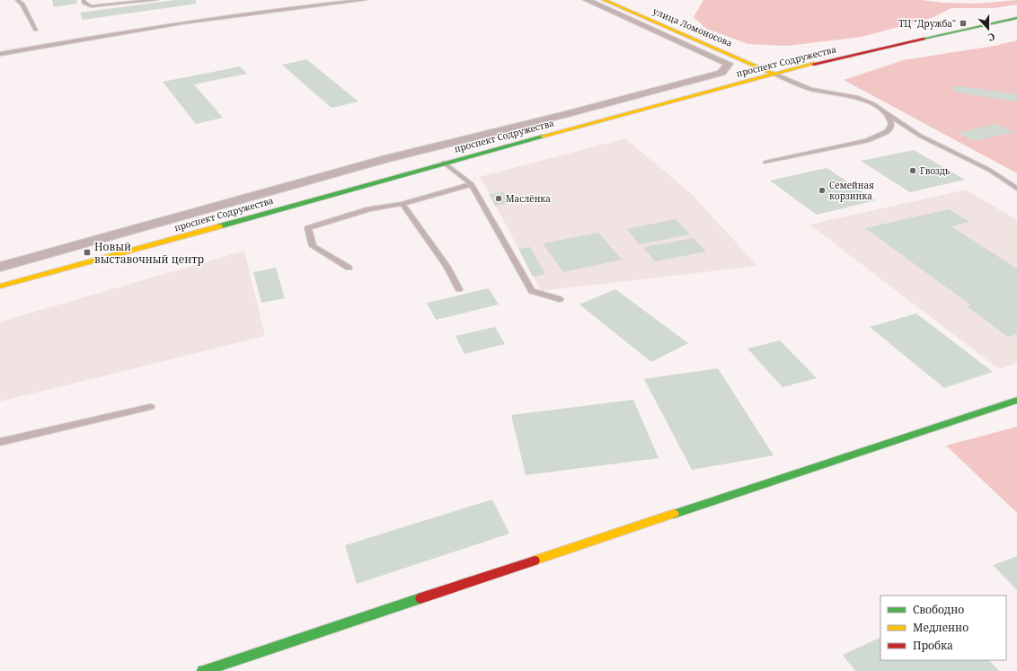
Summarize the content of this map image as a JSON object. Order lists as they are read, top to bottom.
{
  "streets": {
    "main road": ["улица Ломоносова", "проспект Содружества"]
  },
  "crossings": [
    ["улица Ломоносова", "проспект Содружества"]
  ],
  "places": {
    "transit": ["ТЦ \"Дружба\"", "Новый выставочный центр"],
    "other": ["Гвоздь", "Семейная корзинка", "Маслёнка"]
  },
  "legend": ["Свободно", "Медленно", "Пробка"],
  "north": "bottom"
}
